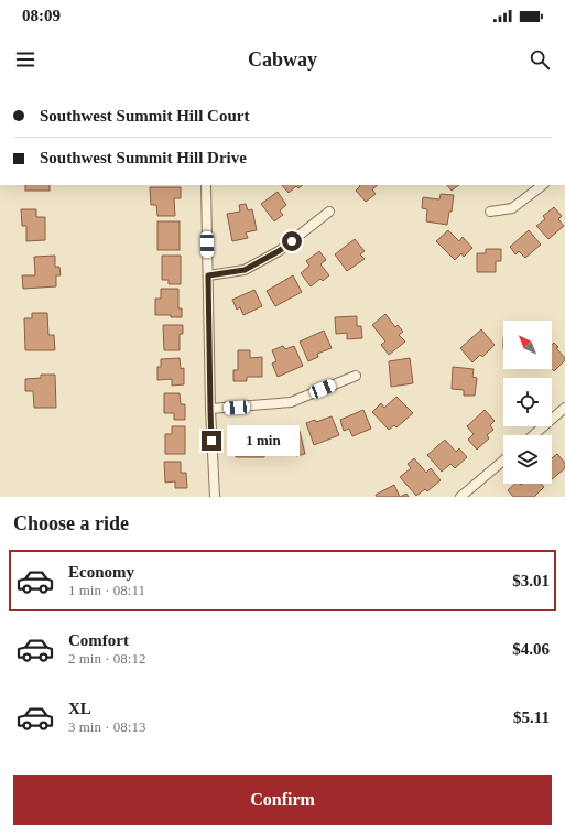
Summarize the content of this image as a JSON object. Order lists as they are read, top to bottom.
{
  "north": "top left",
  "page": {
    "status": "08:09",
    "header": "Cabway",
    "banner": ["Southwest Summit Hill Court", "Southwest Summit Hill Drive"],
    "bubble": "1 min",
    "heading": "Choose a ride",
    "list": [
      {
        "name": "Economy",
        "note": "1 min · 08:11",
        "value": "$3.01"
      },
      {
        "name": "Comfort",
        "note": "2 min · 08:12",
        "value": "$4.06"
      },
      {
        "name": "XL",
        "note": "3 min · 08:13",
        "value": "$5.11"
      }
    ],
    "buttons": "Confirm"
  }
}
